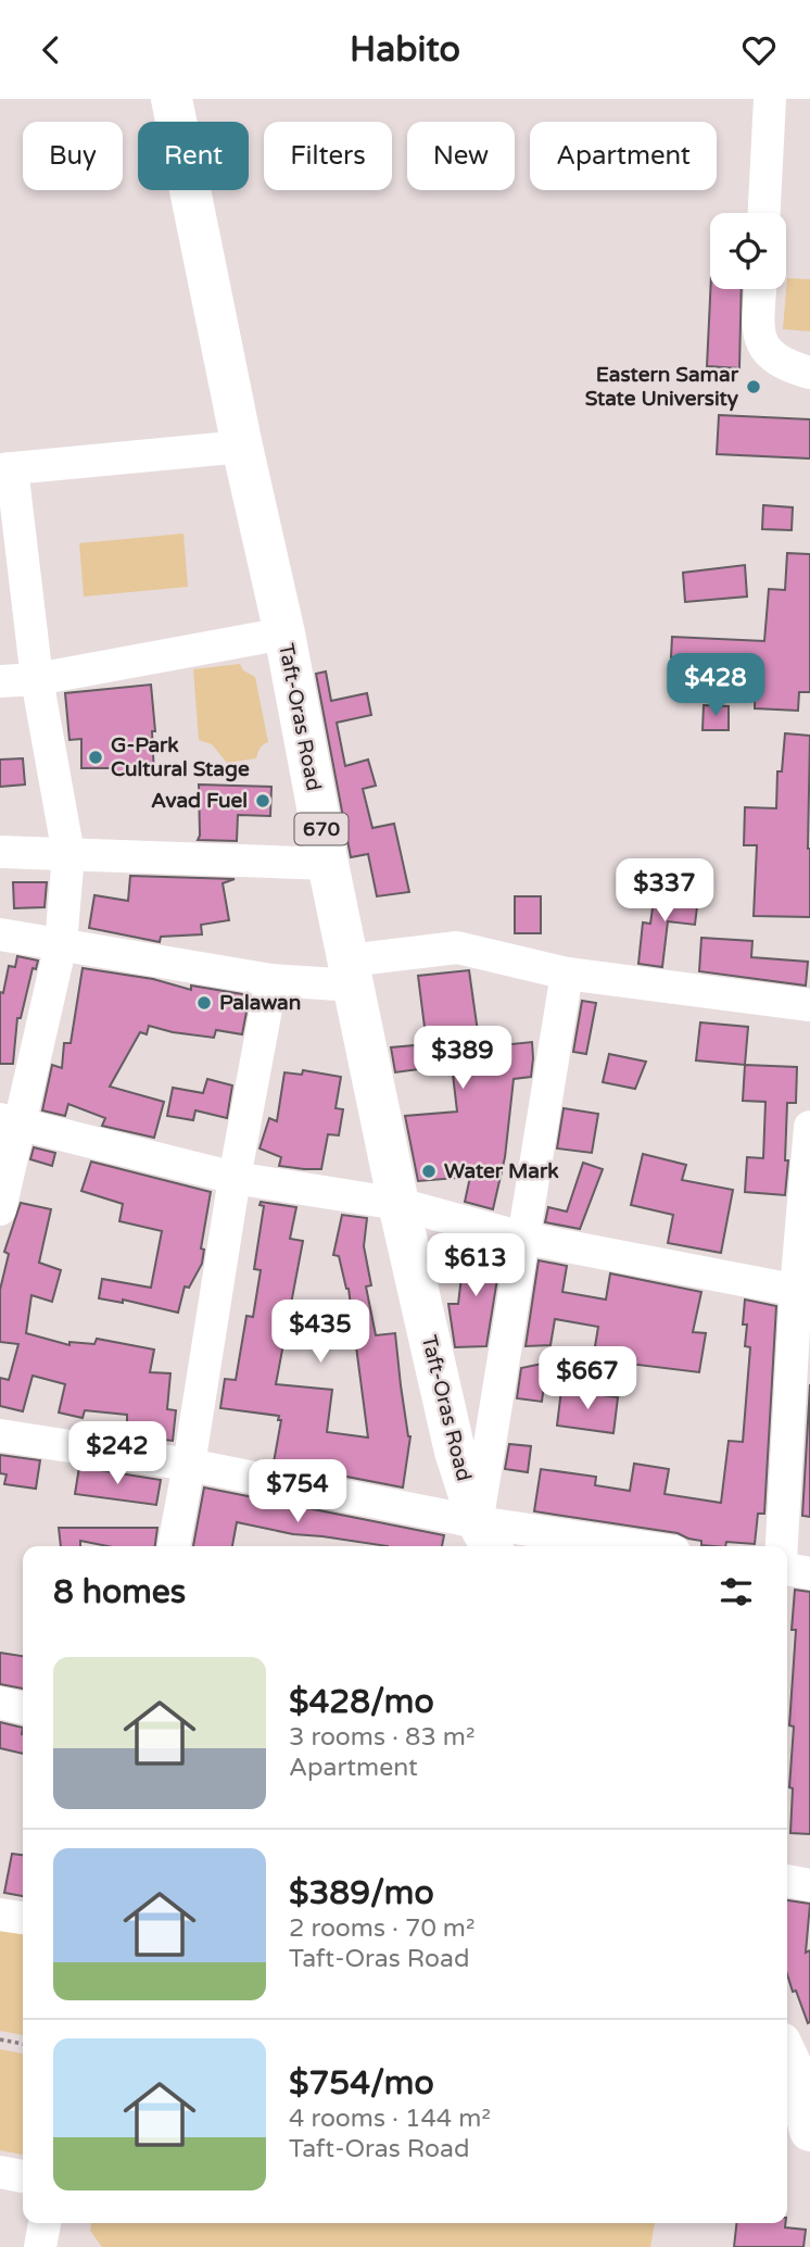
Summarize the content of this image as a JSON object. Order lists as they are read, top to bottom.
{
  "streets": {
    "main road": ["Taft-Oras Road", "670"]
  },
  "places": [
    "Eastern Samar State University",
    "G-Park Cultural Stage",
    "Avad Fuel",
    "Palawan",
    "Water Mark"
  ],
  "page": {
    "header": "Habito",
    "chip": [
      "Buy",
      "Rent",
      "Filters",
      "New",
      "Apartment"
    ],
    "price": [
      "$428",
      "$337",
      "$389",
      "$613",
      "$435",
      "$667",
      "$242",
      "$754"
    ],
    "heading": "8 homes",
    "list": [
      {
        "name": "$428/mo",
        "note": "3 rooms · 83 m² · Apartment"
      },
      {
        "name": "$389/mo",
        "note": "2 rooms · 70 m² · Taft-Oras Road"
      },
      {
        "name": "$754/mo",
        "note": "4 rooms · 144 m² · Taft-Oras Road"
      }
    ]
  }
}
